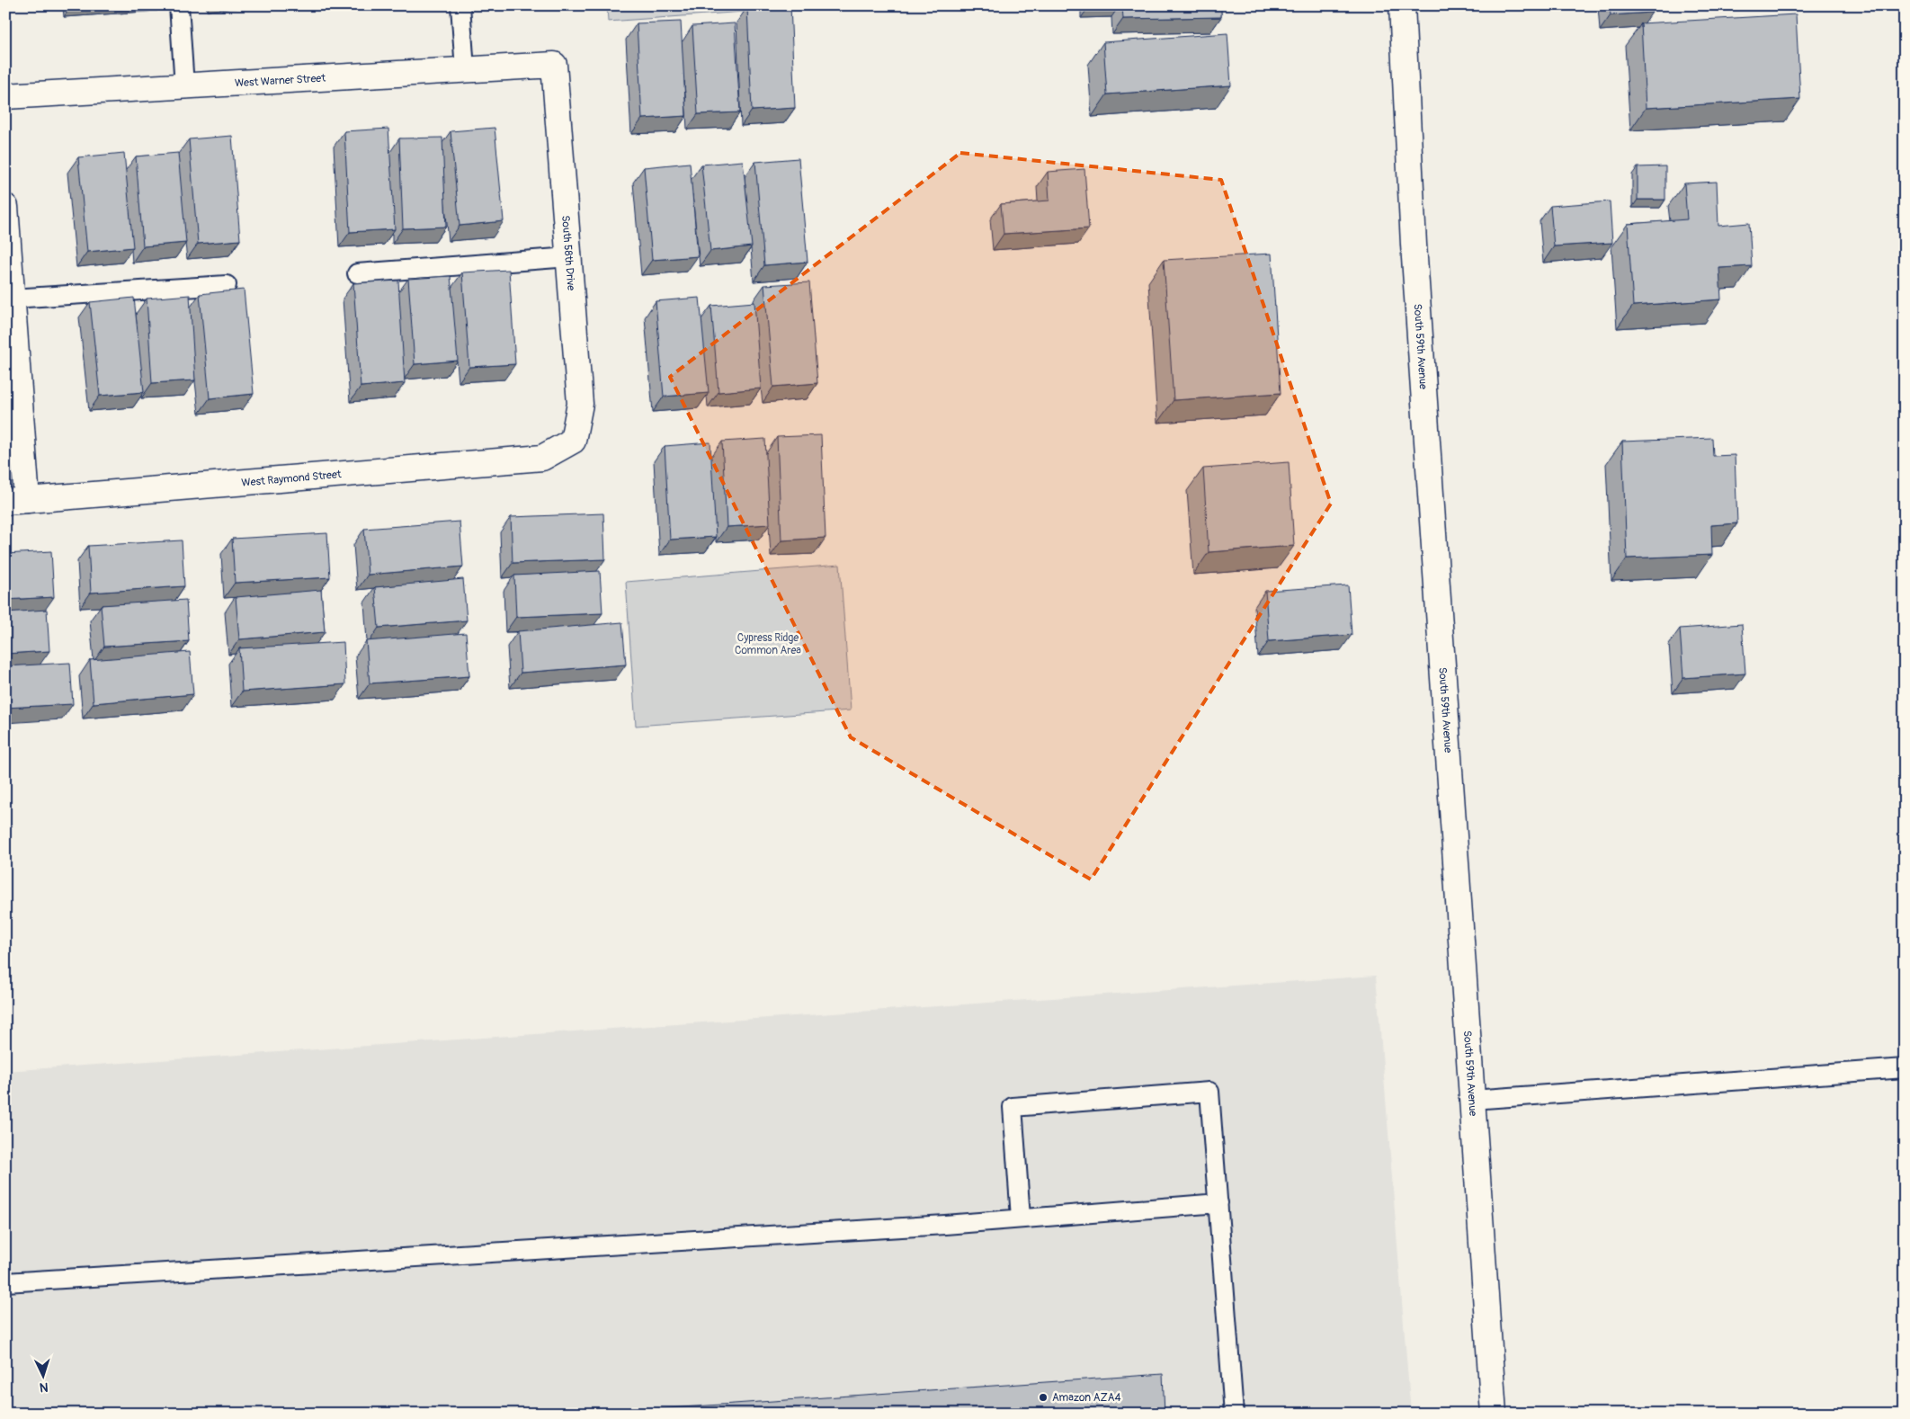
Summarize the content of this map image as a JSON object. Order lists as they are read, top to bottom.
{
  "streets": {
    "street": [
      "West Warner Street",
      "South 58th Drive",
      "South 59th Avenue",
      "West Raymond Street"
    ]
  },
  "crossings": [
    ["West Warner Street", "South 58th Drive"],
    ["South 58th Drive", "West Raymond Street"]
  ],
  "parks": ["Cypress Ridge Common Area"],
  "places": ["Amazon AZA4"],
  "north": "bottom"
}
